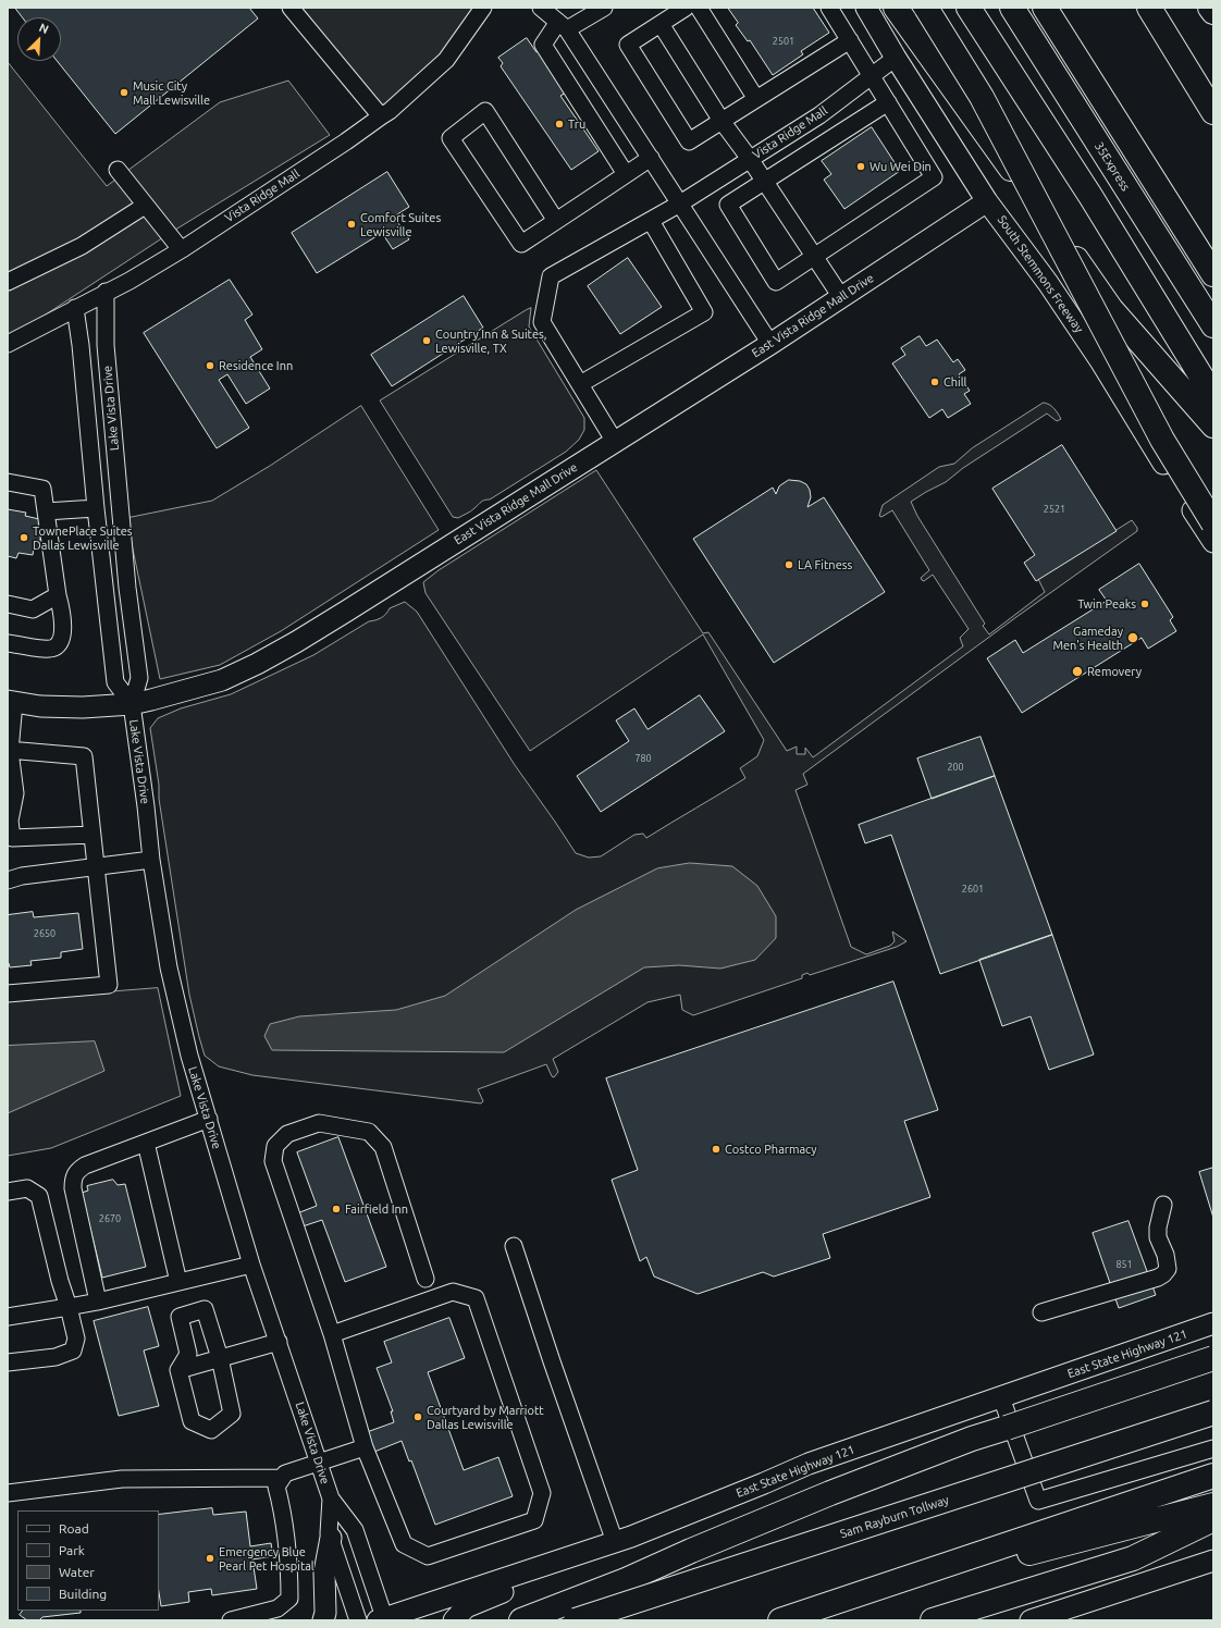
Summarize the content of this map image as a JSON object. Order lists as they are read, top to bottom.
{
  "streets": {
    "highway": ["35Express", "Sam Rayburn Tollway"],
    "main road": ["South Stemmons Freeway", "East Vista Ridge Mall Drive", "East State Highway 121"],
    "street": ["Vista Ridge Mall", "Lake Vista Drive"]
  },
  "crossings": [
    ["Vista Ridge Mall", "South Stemmons Freeway"],
    ["Vista Ridge Mall", "Lake Vista Drive"],
    ["South Stemmons Freeway", "East Vista Ridge Mall Drive"],
    ["East Vista Ridge Mall Drive", "Lake Vista Drive"],
    ["Lake Vista Drive", "East State Highway 121"]
  ],
  "places": [
    "Music City Mall Lewisville",
    "Tru",
    "Wu Wei Din",
    "Comfort Suites Lewisville",
    "Country Inn & Suites, Lewisville, TX",
    "Residence Inn",
    "Chill",
    "TownePlace Suites Dallas Lewisville",
    "LA Fitness",
    "Twin Peaks",
    "Gameday Men's Health",
    "Removery",
    "Costco Pharmacy",
    "Fairfield Inn",
    "Courtyard by Marriott Dallas Lewisville",
    "Emergency Blue Pearl Pet Hospital"
  ],
  "house_numbers": [
    "2501",
    "2521",
    "780",
    "200",
    "2601",
    "2650",
    "2670",
    "851"
  ],
  "legend": [
    "Road",
    "Park",
    "Water",
    "Building"
  ],
  "north": "top right"
}
